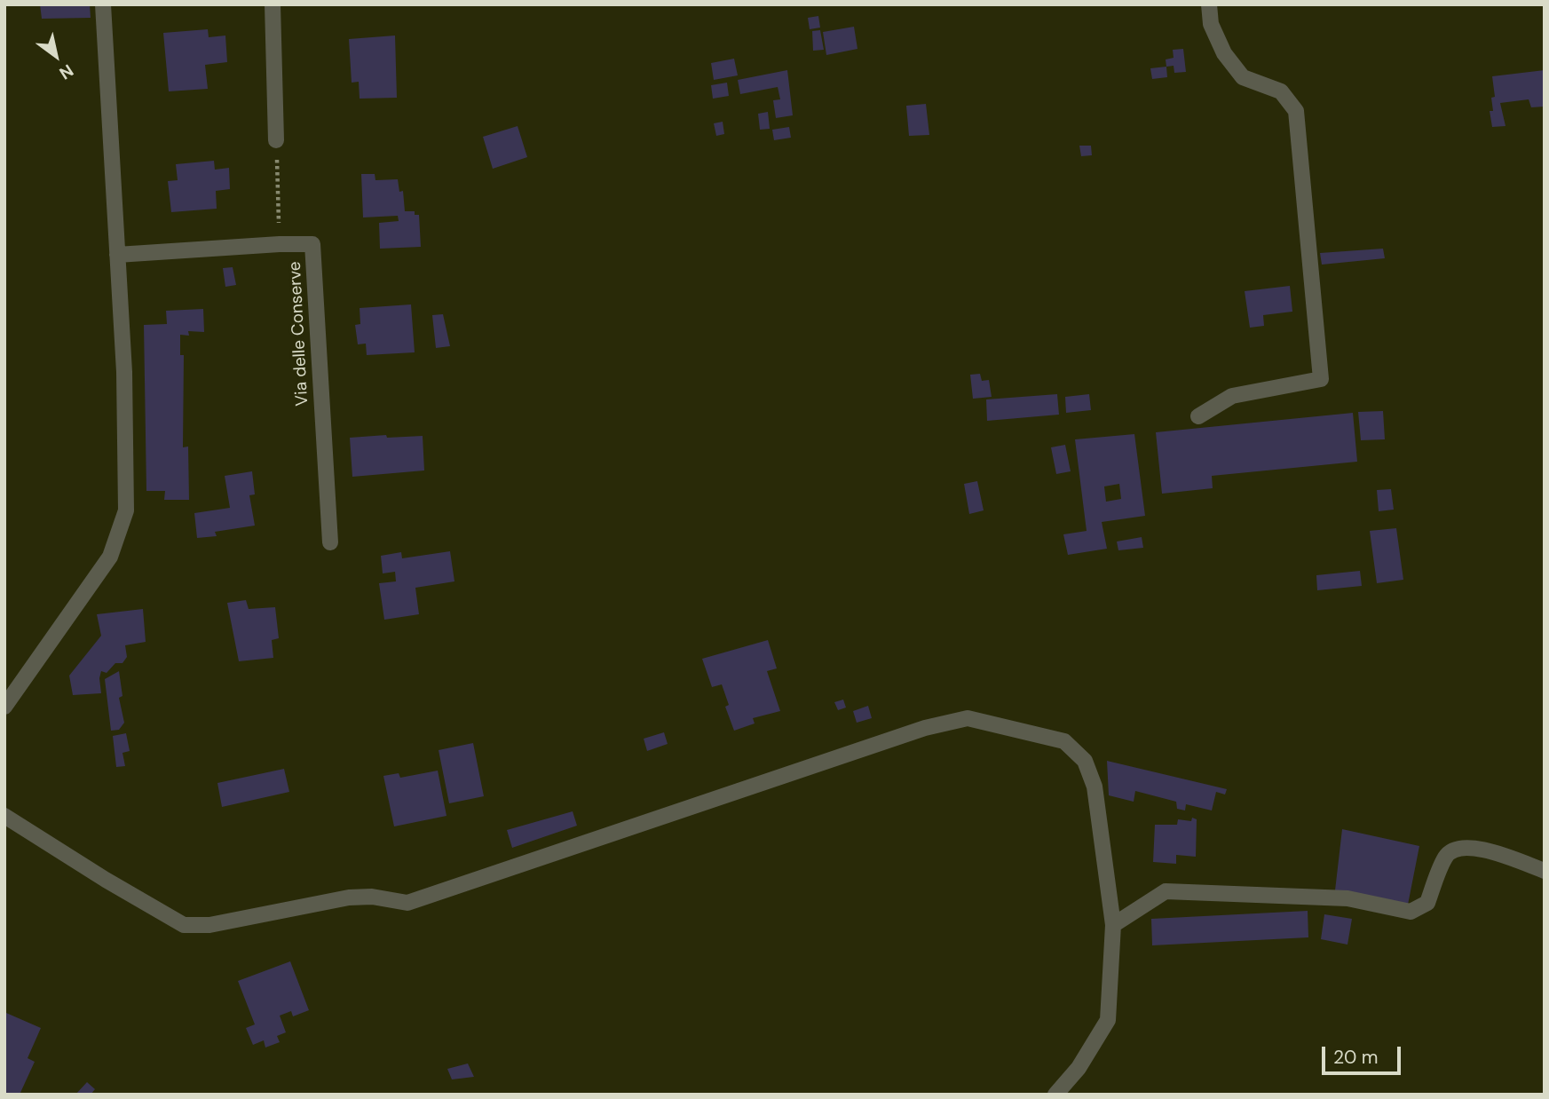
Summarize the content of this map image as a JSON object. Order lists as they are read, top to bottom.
{
  "streets": {
    "street": ["Via delle Conserve"]
  },
  "scale_bar": "20 m",
  "north": "bottom right"
}
